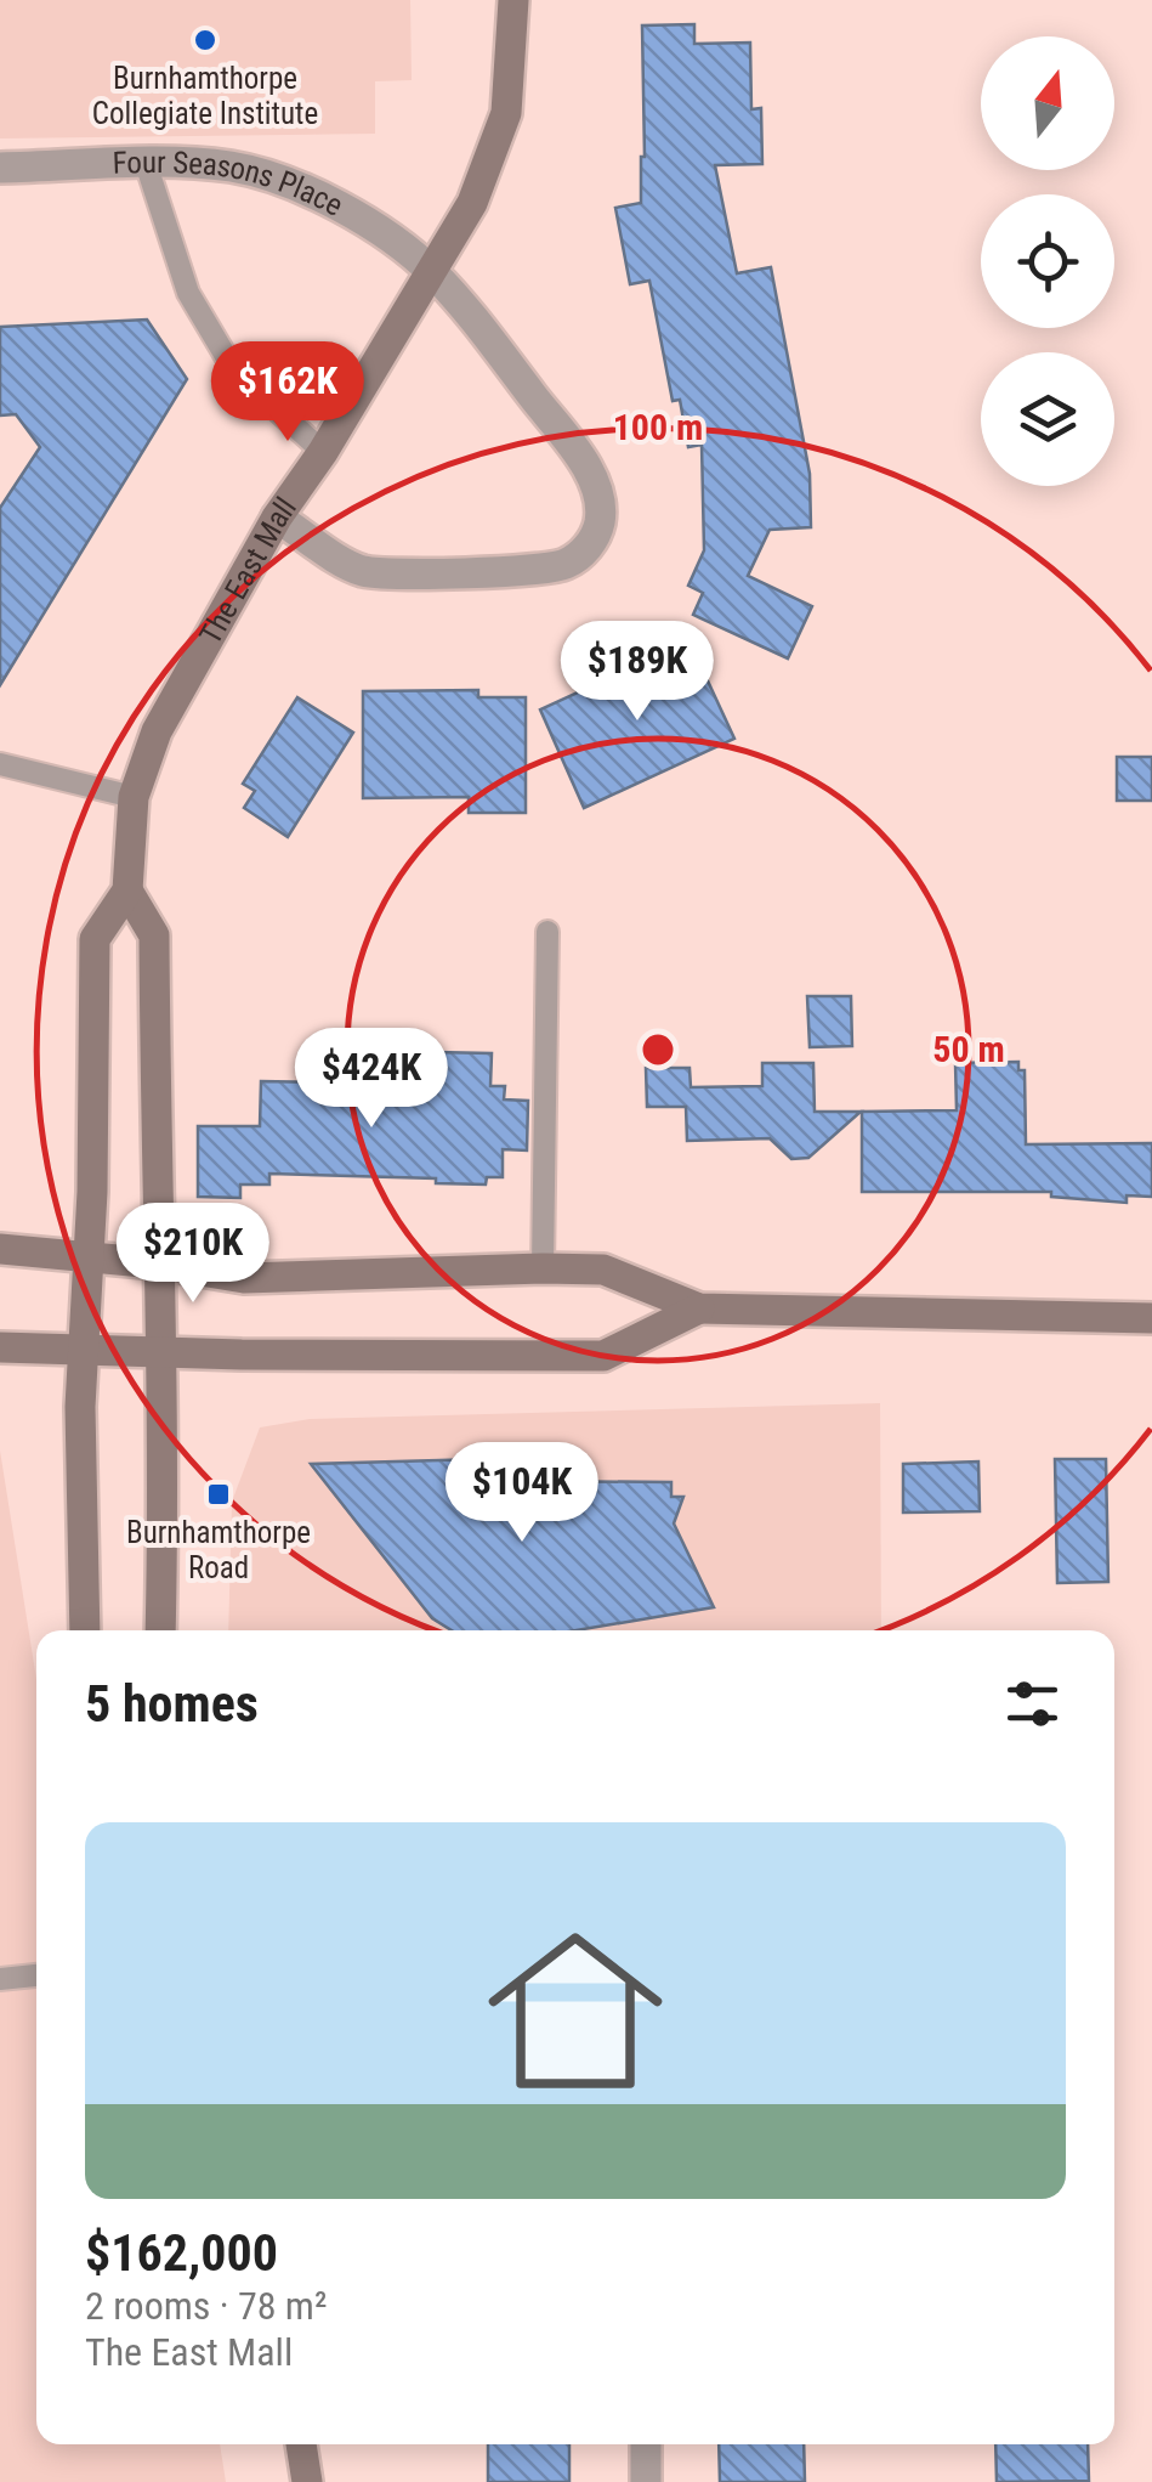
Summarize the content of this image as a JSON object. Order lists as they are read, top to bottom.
{
  "streets": {
    "main road": ["The East Mall"],
    "street": ["Four Seasons Place"]
  },
  "crossings": [
    ["Four Seasons Place", "The East Mall"]
  ],
  "places": {
    "other": ["Burnhamthorpe Collegiate Institute"],
    "transit": ["Burnhamthorpe Road"]
  },
  "north": "top",
  "page": {
    "price": [
      "$162K",
      "$189K",
      "$424K",
      "$210K",
      "$104K"
    ],
    "heading": "5 homes",
    "list": [
      {
        "name": "$162,000",
        "note": "2 rooms · 78 m² · The East Mall"
      }
    ]
  },
  "rings": ["100 m", "50 m"]
}
